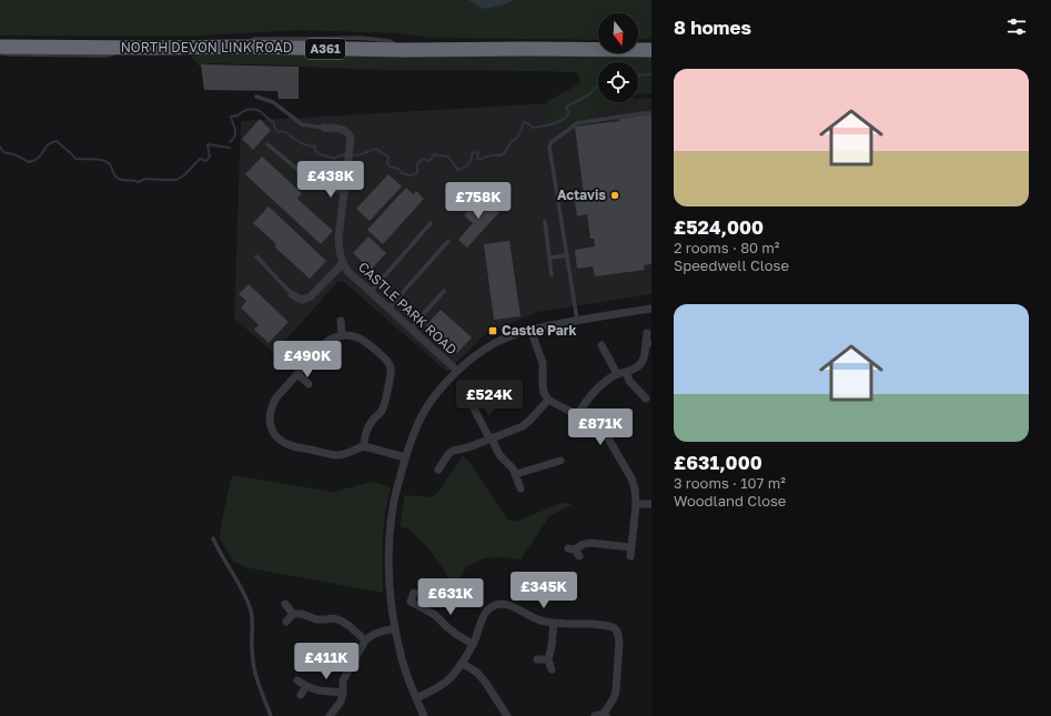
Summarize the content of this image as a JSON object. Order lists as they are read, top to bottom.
{
  "streets": {
    "highway": ["NORTH DEVON LINK ROAD", "A361"],
    "street": ["CASTLE PARK ROAD"]
  },
  "places": {
    "other": ["Actavis"],
    "transit": ["Castle Park"]
  },
  "north": "bottom",
  "page": {
    "heading": "8 homes",
    "list": [
      {
        "name": "£524,000",
        "note": "2 rooms · 80 m² · Speedwell Close"
      },
      {
        "name": "£631,000",
        "note": "3 rooms · 107 m² · Woodland Close"
      }
    ],
    "price": [
      "£438K",
      "£758K",
      "£490K",
      "£524K",
      "£871K",
      "£345K",
      "£631K",
      "£411K"
    ]
  }
}
